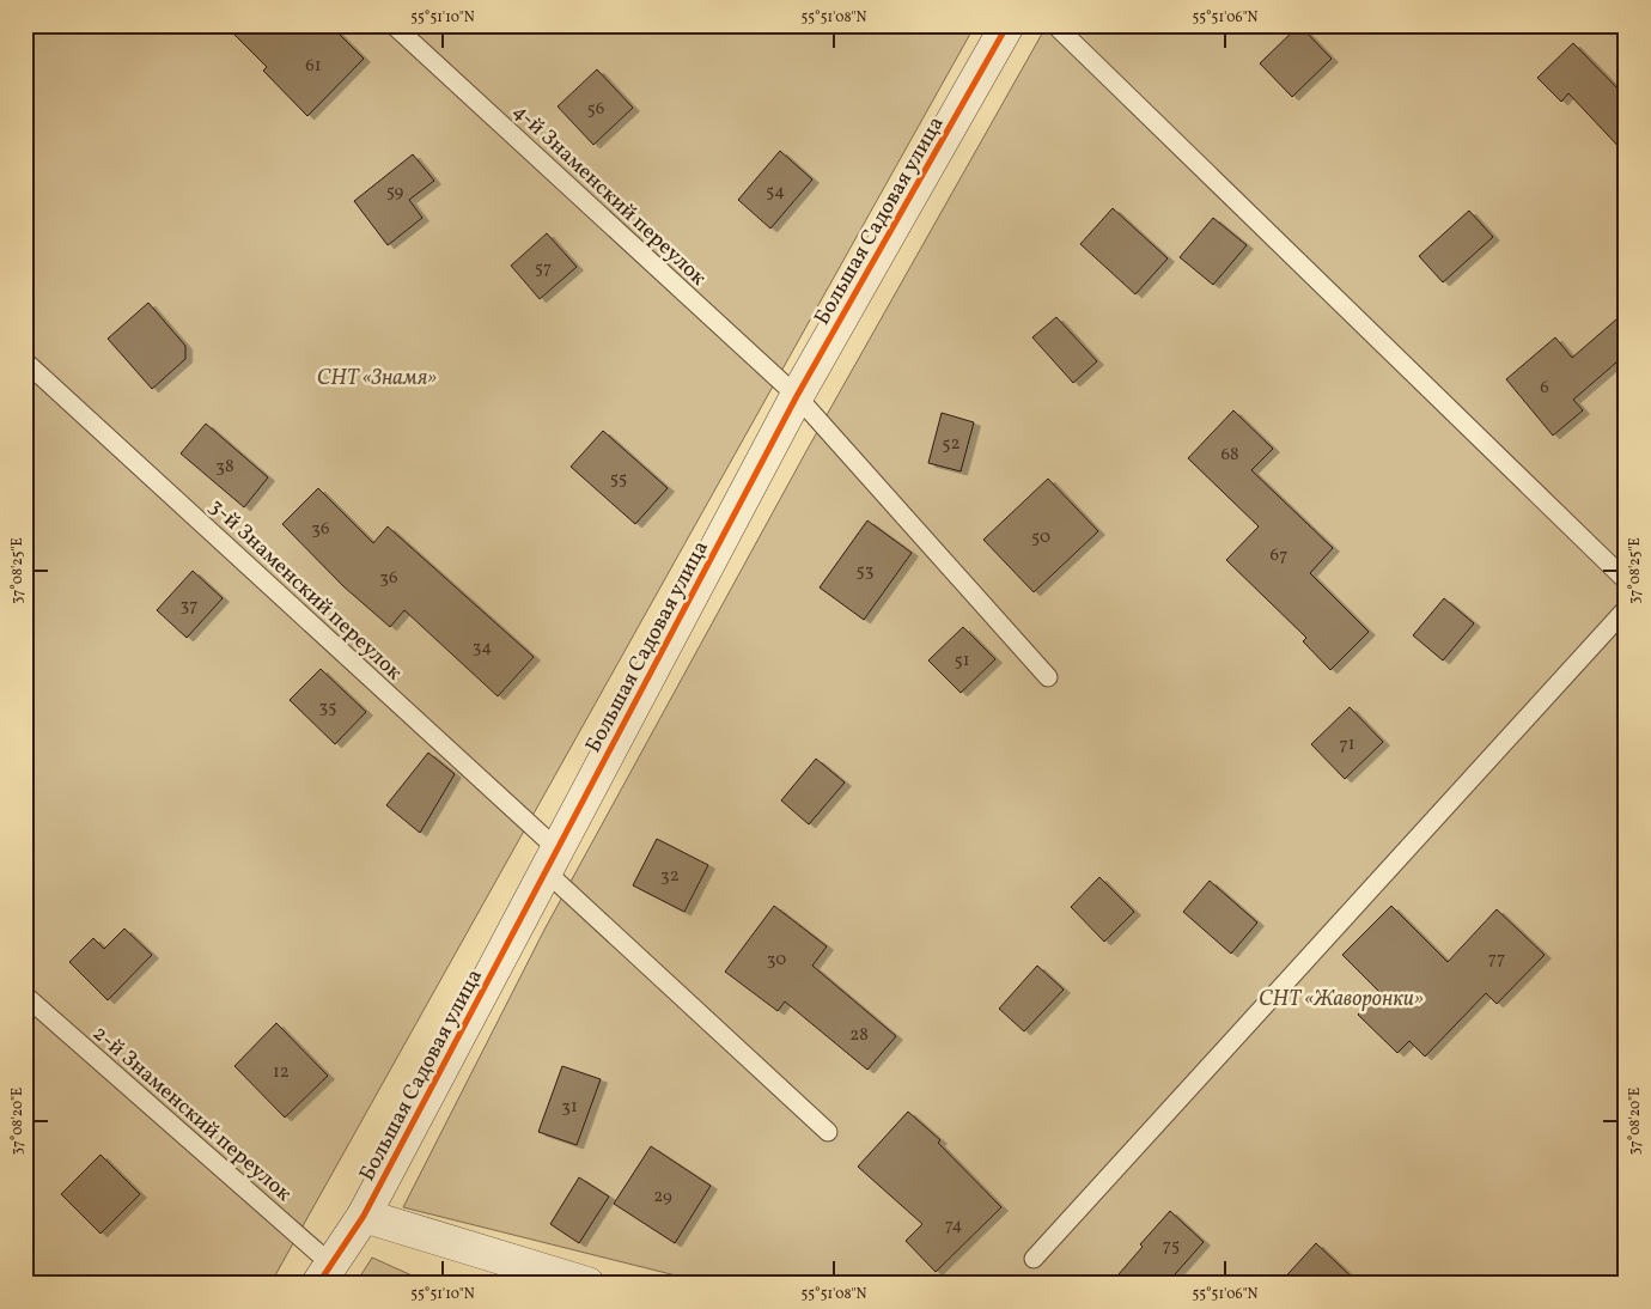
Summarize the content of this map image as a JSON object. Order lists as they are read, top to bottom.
{
  "streets": {
    "street": ["Большая Садовая улица"],
    "lane": ["4-й Знаменский переулок", "3-й Знаменский переулок", "2-й Знаменский переулок"]
  },
  "crossings": [
    ["4-й Знаменский переулок", "Большая Садовая улица"],
    ["Большая Садовая улица", "3-й Знаменский переулок"],
    ["Большая Садовая улица", "2-й Знаменский переулок"]
  ],
  "parks": ["СНТ «Знамя»", "СНТ «Жаворонки»"],
  "house_numbers": [
    "61",
    "56",
    "59",
    "54",
    "57",
    "6",
    "52",
    "68",
    "38",
    "55",
    "36",
    "50",
    "67",
    "53",
    "36",
    "37",
    "34",
    "51",
    "35",
    "71",
    "32",
    "77",
    "30",
    "28",
    "12",
    "31",
    "29",
    "74",
    "75"
  ],
  "coordinates": [
    "55°51'10\"N",
    "55°51'08\"N",
    "55°51'06\"N",
    "37°08'25\"E",
    "37°08'20\"E"
  ]
}
